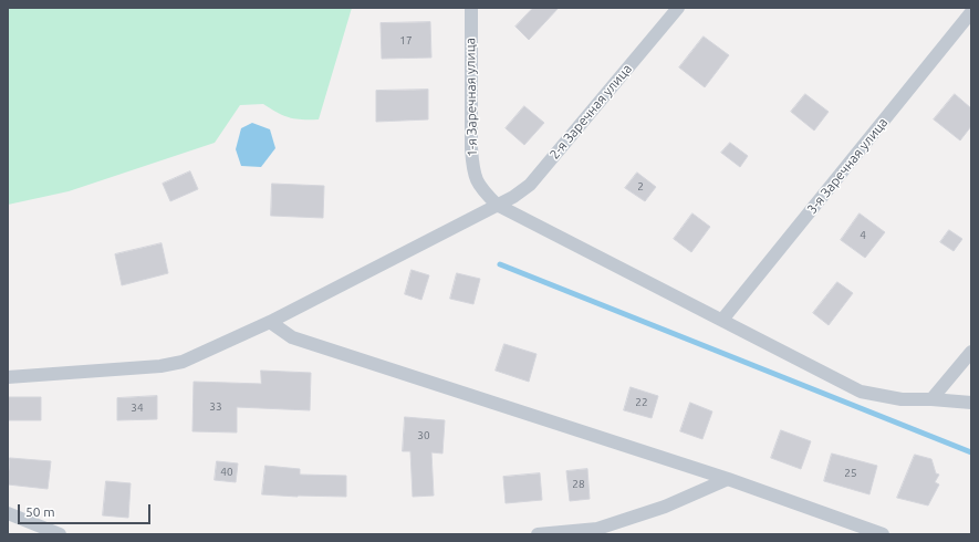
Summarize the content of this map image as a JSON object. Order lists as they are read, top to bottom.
{
  "streets": {
    "street": ["1-я Заречная улица", "2-я Заречная улица", "3-я Заречная улица"]
  },
  "crossings": [
    ["1-я Заречная улица", "2-я Заречная улица"],
    ["1-я Заречная улица", "3-я Заречная улица"]
  ],
  "house_numbers": [
    "17",
    "2",
    "4",
    "22",
    "33",
    "34",
    "30",
    "40",
    "25",
    "28"
  ],
  "scale_bar": "50 m"
}
